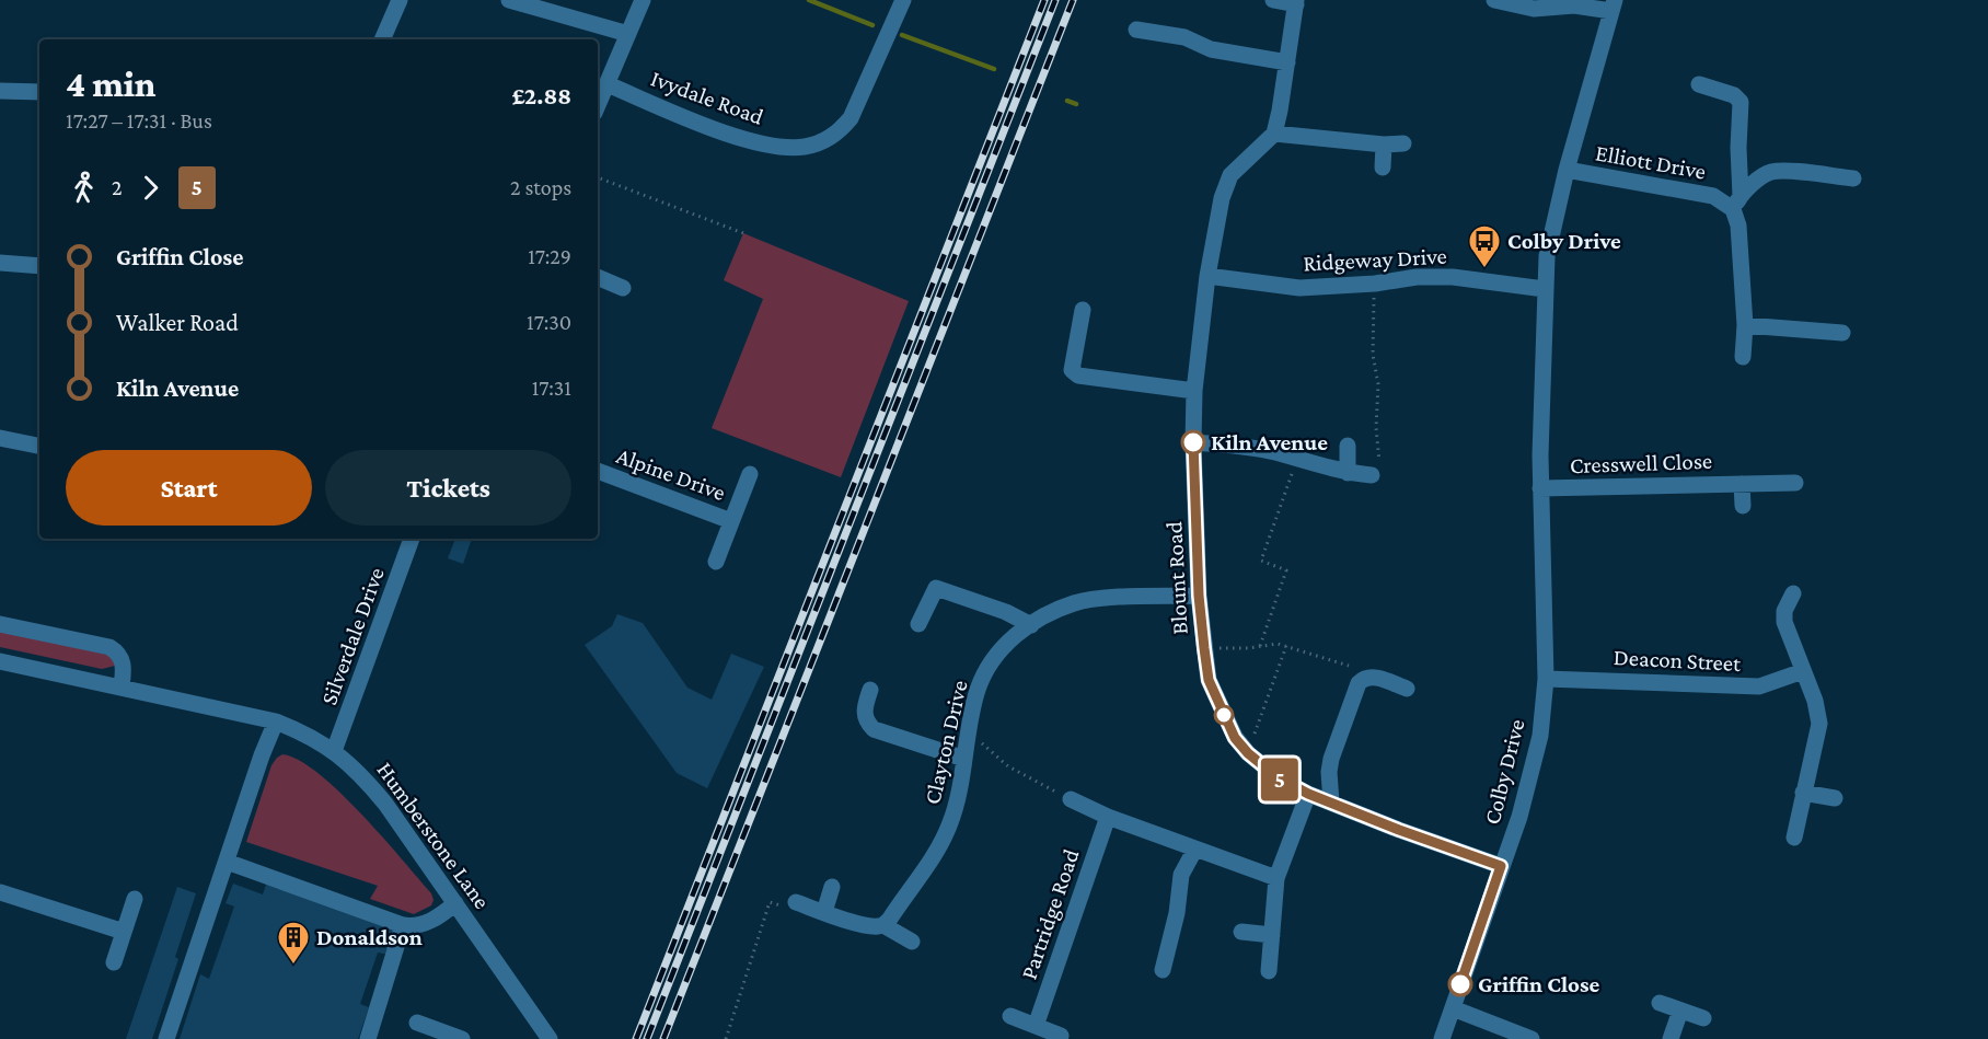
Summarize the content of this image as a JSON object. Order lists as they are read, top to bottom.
{
  "streets": {
    "street": [
      "Ivydale Road",
      "Elliott Drive",
      "Ridgeway Drive",
      "Cresswell Close",
      "Alpine Drive",
      "Blount Road",
      "Silverdale Drive",
      "Deacon Street",
      "Clayton Drive",
      "Colby Drive",
      "Humberstone Lane",
      "Partridge Road"
    ]
  },
  "crossings": [
    ["Elliott Drive", "Colby Drive"],
    ["Ridgeway Drive", "Blount Road"],
    ["Ridgeway Drive", "Colby Drive"],
    ["Cresswell Close", "Colby Drive"],
    ["Blount Road", "Clayton Drive"],
    ["Blount Road", "Colby Drive"],
    ["Silverdale Drive", "Humberstone Lane"],
    ["Deacon Street", "Colby Drive"]
  ],
  "places": {
    "bus stop": ["Colby Drive"],
    "other": ["Kiln Avenue", "Griffin Close"],
    "building": ["Donaldson"]
  },
  "lines": ["bus line 5"],
  "page": {
    "on_map": "5",
    "heading": ["4 min", "17:27 – 17:31 · Bus", "£2.88"],
    "legs": ["2", "5", "2 stops"],
    "list": [
      {
        "name": "Griffin Close",
        "value": "17:29"
      },
      {
        "name": "Walker Road",
        "value": "17:30"
      },
      {
        "name": "Kiln Avenue",
        "value": "17:31"
      }
    ],
    "buttons": ["Start", "Tickets"]
  }
}
